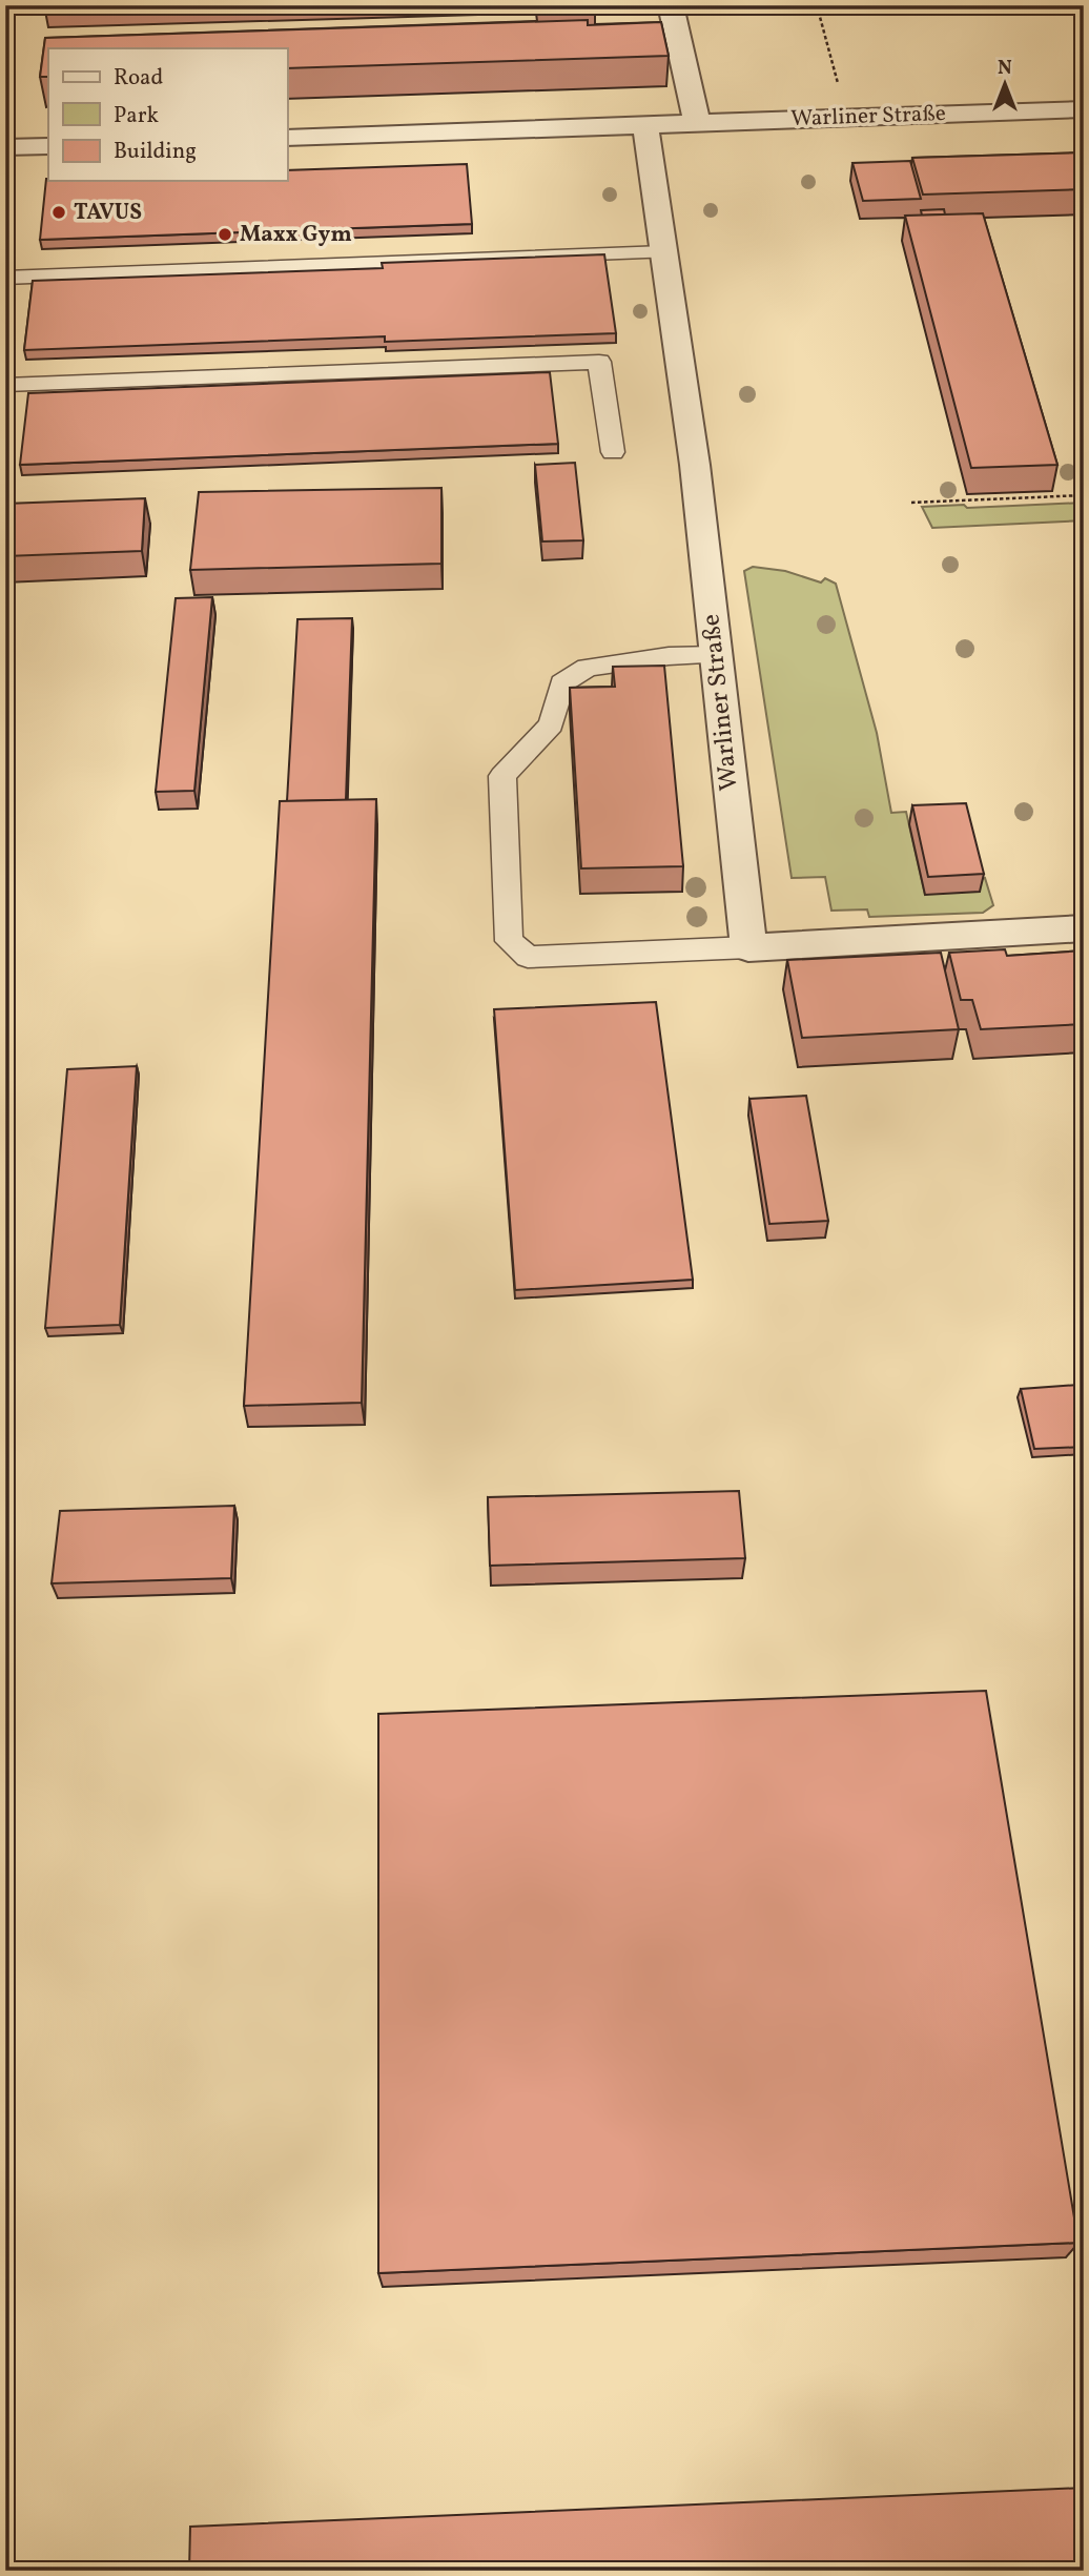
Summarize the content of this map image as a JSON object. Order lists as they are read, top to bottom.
{
  "streets": {
    "street": ["Warliner Straße"]
  },
  "places": ["TAVUS", "Maxx Gym"],
  "legend": ["Road", "Park", "Building"],
  "north": "top"
}
